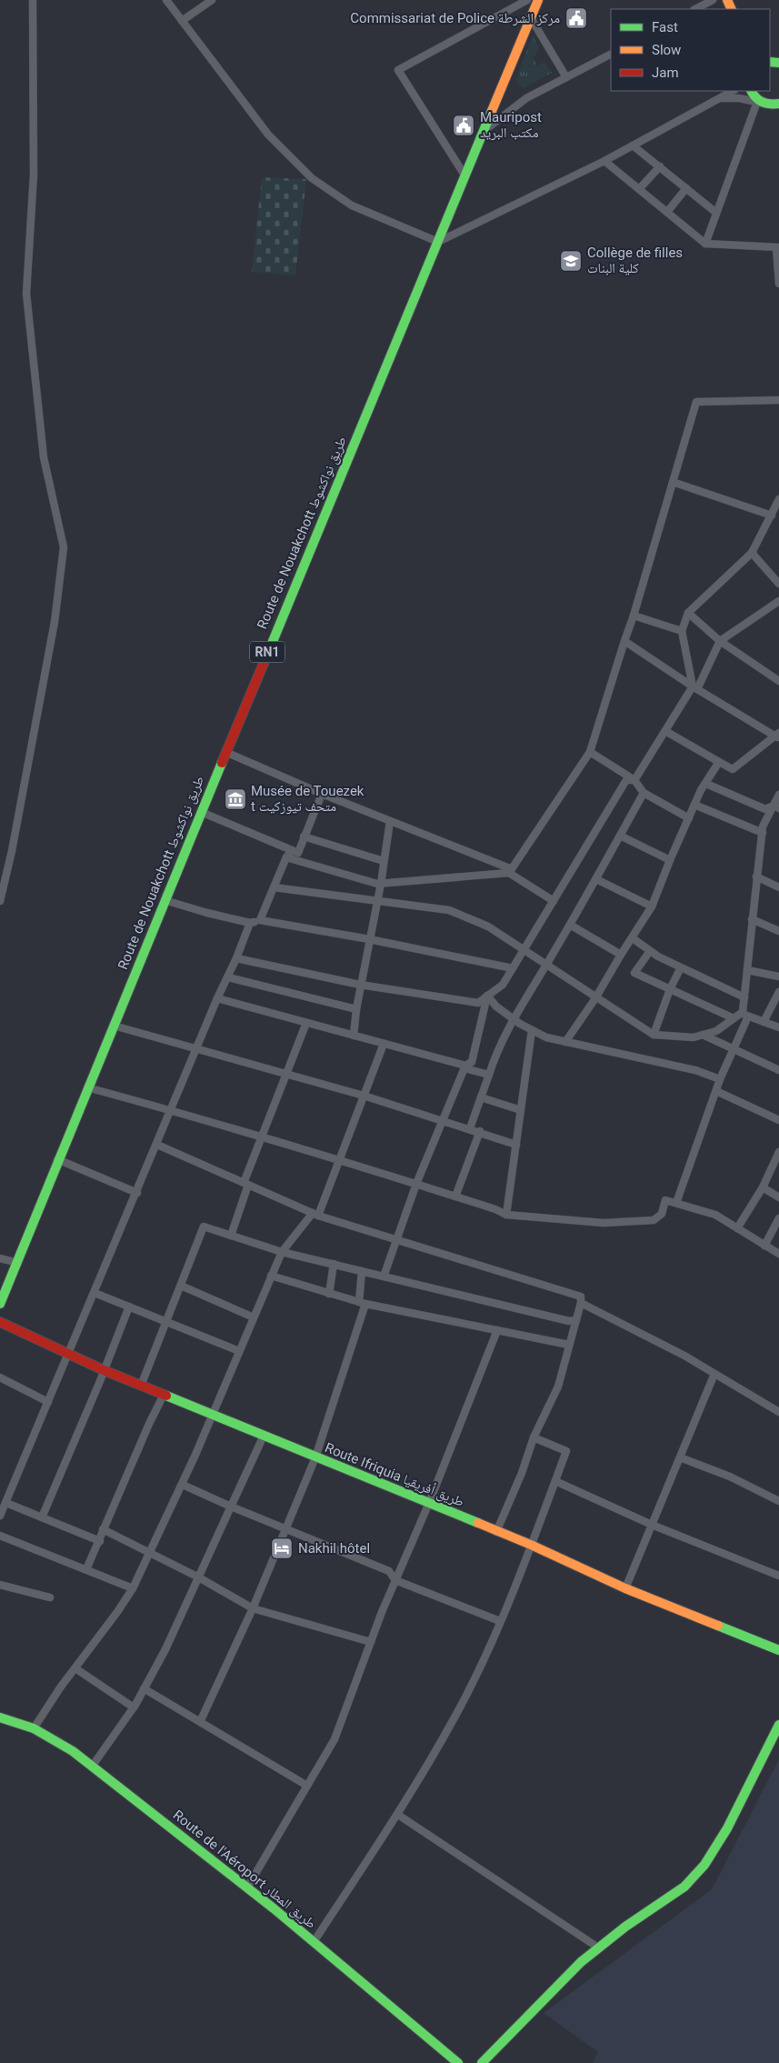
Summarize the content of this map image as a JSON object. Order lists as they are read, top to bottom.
{
  "streets": {
    "main road": [
      "Route de Nouakchott طريق نواكشوط",
      "RN1",
      "Route Ifriquia طريق أفريقيا",
      "Route de l'Aéroport طريق المطار"
    ]
  },
  "places": {
    "public building": ["Commissariat de Police مركز الشرطة", "Mauripost مكتب البريد"],
    "school or university": ["Collège de filles كلية البنات"],
    "museum": ["Musée de Touezek t متحف تيوزكيت"],
    "hotel": ["Nakhil hôtel"]
  },
  "legend": ["Fast", "Slow", "Jam"]
}
